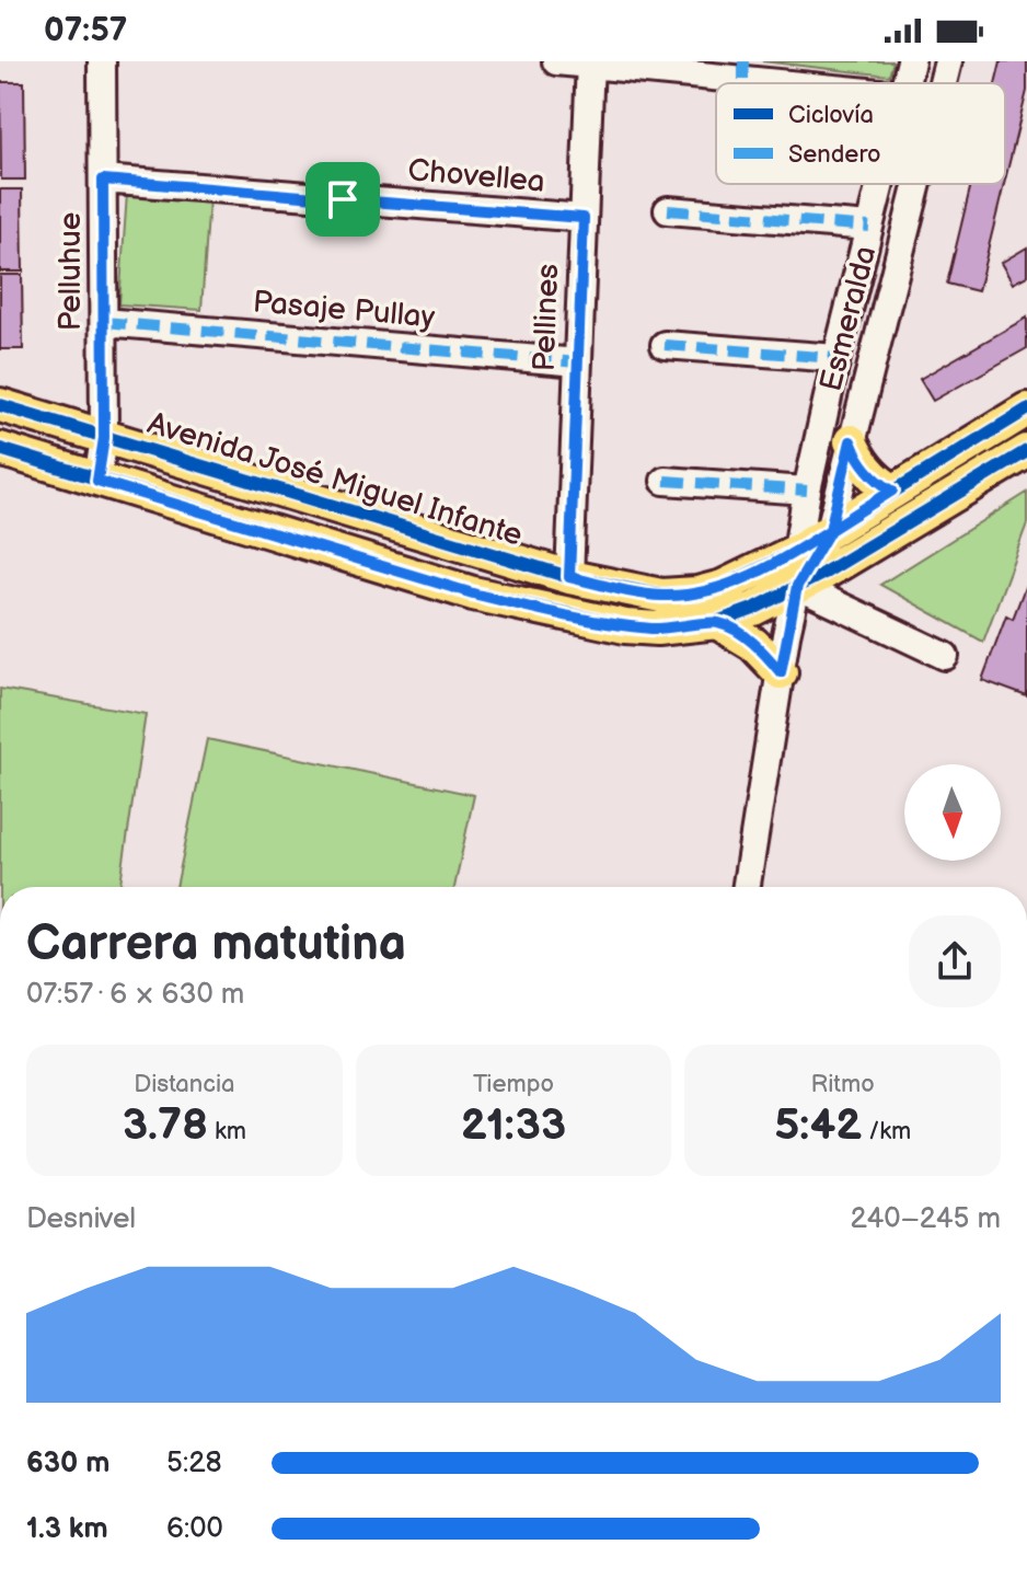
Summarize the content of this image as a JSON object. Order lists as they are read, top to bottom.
{
  "streets": {
    "main road": ["Avenida José Miguel Infante"],
    "street": [
      "Chovellea",
      "Pelluhue",
      "Pasaje Pullay",
      "Pellines",
      "Esmeralda"
    ]
  },
  "crossings": [
    ["Chovellea", "Pelluhue"],
    ["Chovellea", "Pellines"],
    ["Pelluhue", "Pasaje Pullay"],
    ["Pelluhue", "Avenida José Miguel Infante"],
    ["Pasaje Pullay", "Pellines"],
    ["Pellines", "Avenida José Miguel Infante"],
    ["Esmeralda", "Avenida José Miguel Infante"]
  ],
  "legend": ["Ciclovía", "Sendero"],
  "north": "bottom",
  "page": {
    "status": "07:57",
    "heading": ["Carrera matutina", "07:57 · 6 × 630 m"],
    "stats": [
      ["Distancia", "3.78 km"],
      ["Tiempo", "21:33"],
      ["Ritmo", "5:42 /km"]
    ],
    "chart": ["Desnivel", "240–245 m"],
    "list": [
      {
        "name": "630 m",
        "note": "5:28"
      },
      {
        "name": "1.3 km",
        "note": "6:00"
      }
    ]
  }
}
